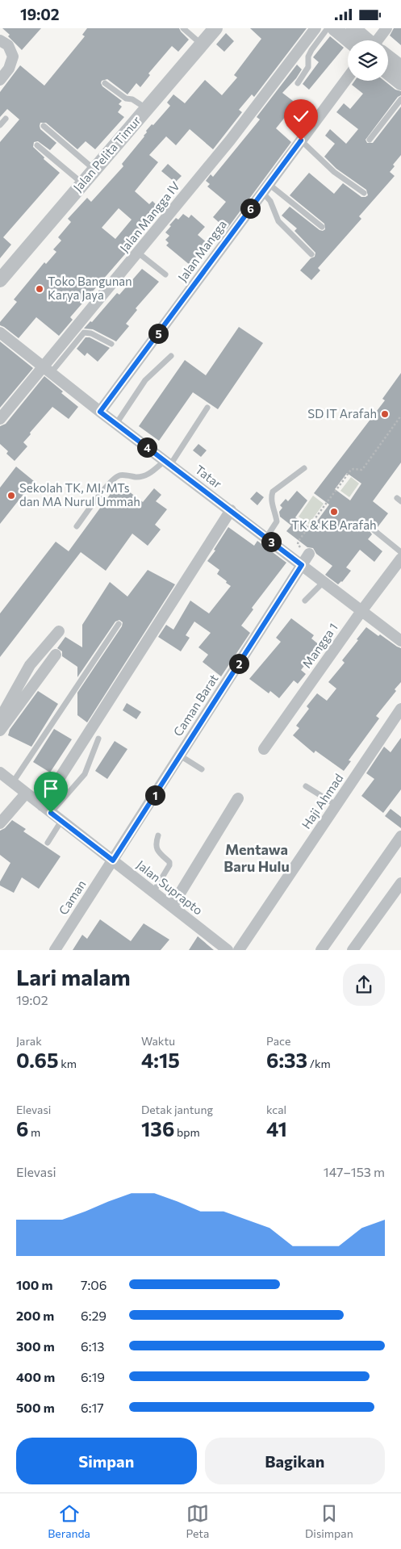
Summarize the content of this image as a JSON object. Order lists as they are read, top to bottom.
{
  "streets": {
    "street": [
      "Jalan Pelita Timur",
      "Jalan Mangga IV",
      "Jalan Mangga",
      "Tatar",
      "Mangga 1",
      "Caman Barat",
      "Haji Ahmad",
      "Jalan Suprapto",
      "Caman"
    ]
  },
  "crossings": [
    ["Jalan Mangga IV", "Tatar"],
    ["Jalan Mangga", "Tatar"],
    ["Tatar", "Mangga 1"],
    ["Tatar", "Caman Barat"],
    ["Caman Barat", "Jalan Suprapto"],
    ["Caman Barat", "Caman"],
    ["Jalan Suprapto", "Caman"]
  ],
  "districts": ["Mentawa Baru Hulu"],
  "places": [
    "Toko Bangunan Karya Jaya",
    "SD IT Arafah",
    "Sekolah TK, MI, MTs dan MA Nurul Ummah",
    "TK & KB Arafah"
  ],
  "page": {
    "status": "19:02",
    "pins": [
      "6",
      "5",
      "4",
      "3",
      "2",
      "1"
    ],
    "heading": ["Lari malam", "19:02"],
    "stats": [
      ["Jarak", "0.65 km"],
      ["Waktu", "4:15"],
      ["Pace", "6:33 /km"],
      ["Elevasi", "6 m"],
      ["Detak jantung", "136 bpm"],
      ["kcal", "41"]
    ],
    "chart": ["Elevasi", "147–153 m"],
    "list": [
      {
        "name": "100 m",
        "note": "7:06"
      },
      {
        "name": "200 m",
        "note": "6:29"
      },
      {
        "name": "300 m",
        "note": "6:13"
      },
      {
        "name": "400 m",
        "note": "6:19"
      },
      {
        "name": "500 m",
        "note": "6:17"
      }
    ],
    "buttons": ["Simpan", "Bagikan"],
    "tabs": ["Beranda", "Peta", "Disimpan"]
  }
}
